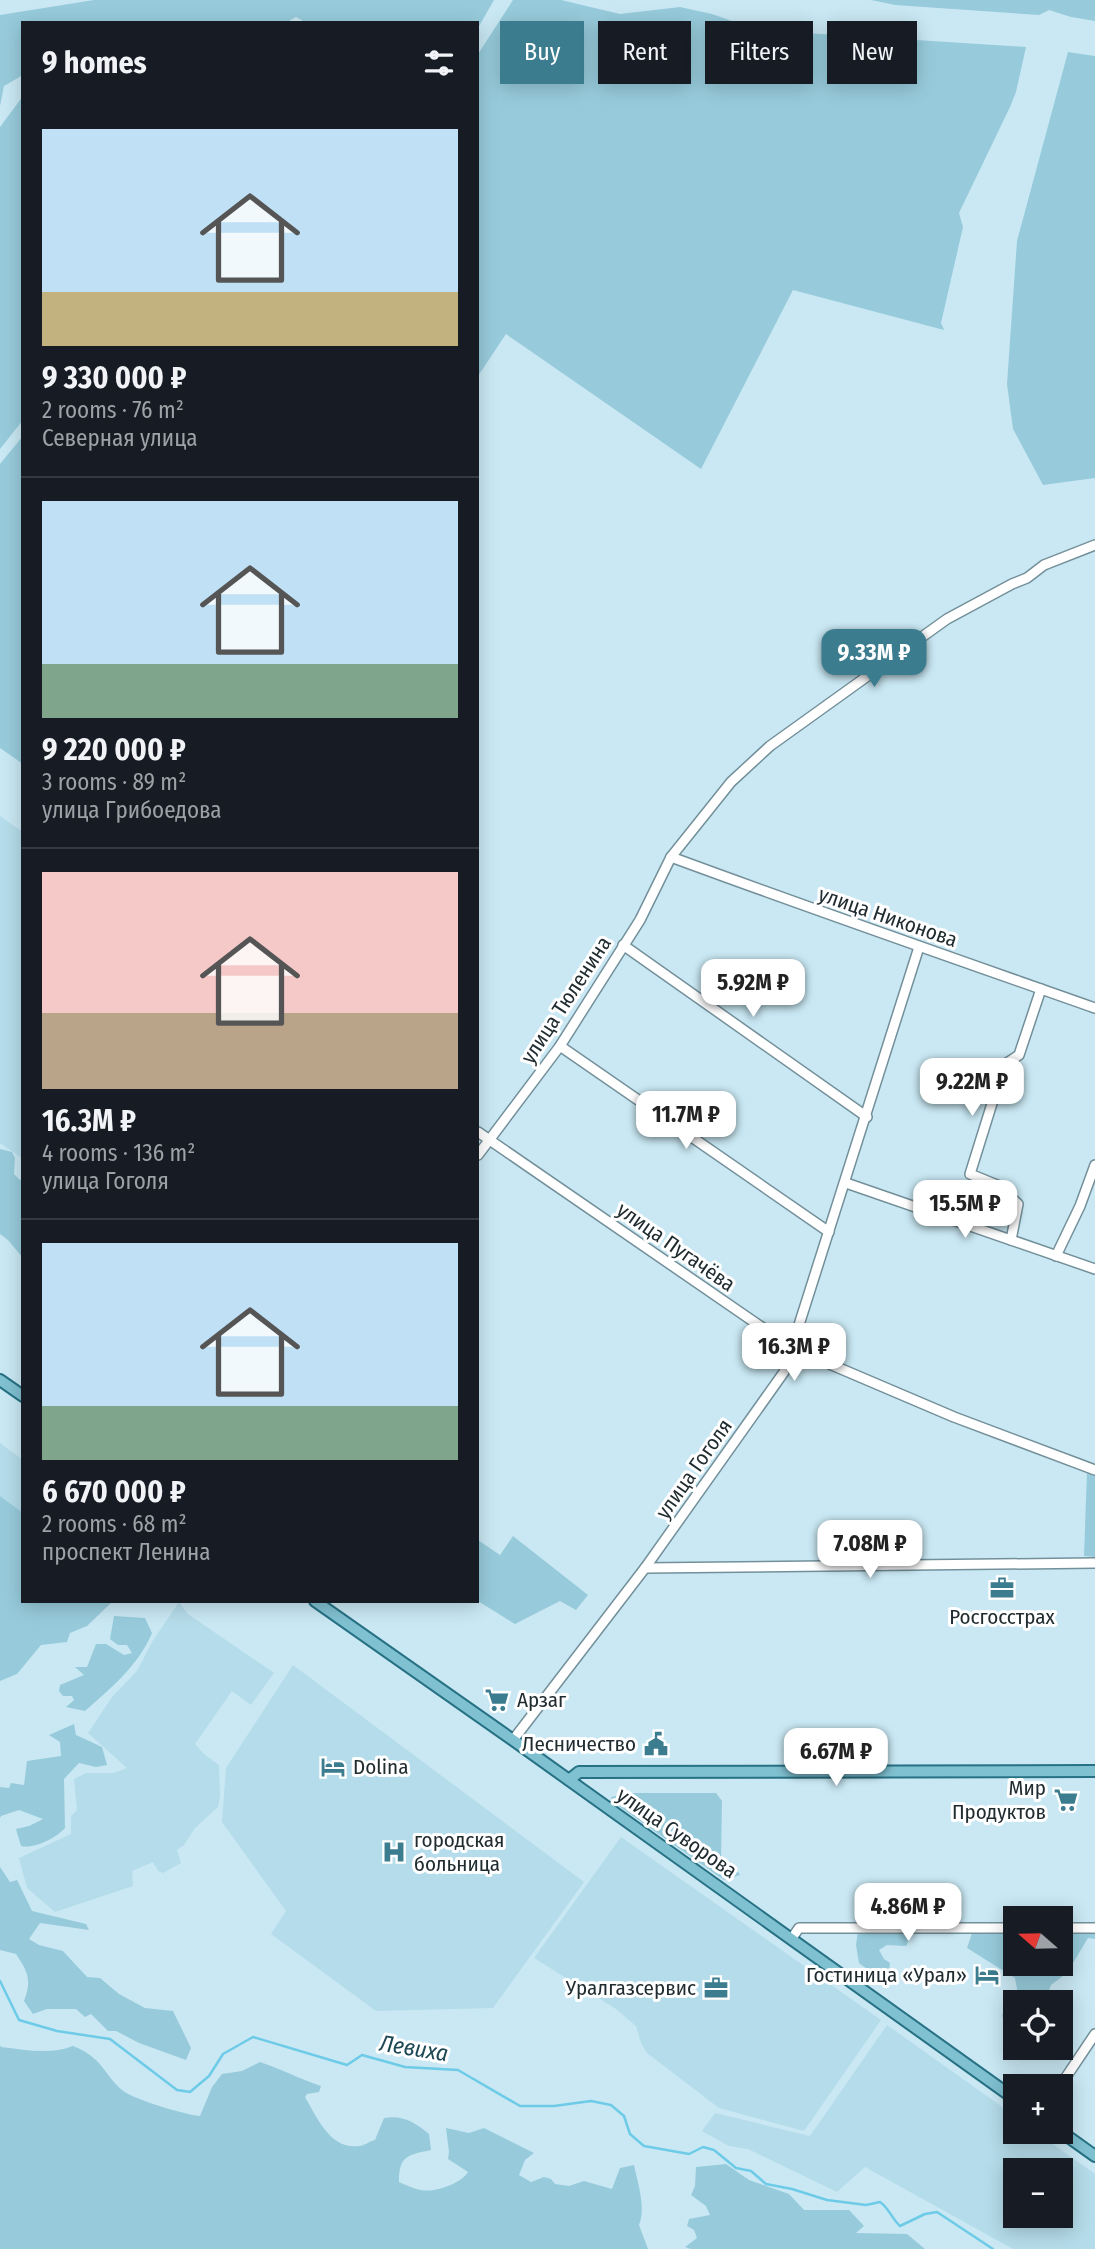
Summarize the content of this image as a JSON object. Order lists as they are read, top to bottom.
{
  "streets": {
    "main road": ["улица Суворова"],
    "street": [
      "улица Никонова",
      "улица Тюленина",
      "улица Пугачёва",
      "улица Гоголя"
    ]
  },
  "crossings": [
    ["улица Никонова", "улица Тюленина"],
    ["улица Никонова", "улица Гоголя"],
    ["улица Тюленина", "улица Пугачёва"],
    ["улица Пугачёва", "улица Гоголя"],
    ["улица Гоголя", "улица Суворова"]
  ],
  "water": ["Левиха"],
  "places": {
    "office": ["Росгосстрах", "Уралгазсервис"],
    "supermarket": ["Арзаг", "Мир Продуктов"],
    "public building": ["Лесничество"],
    "hotel": ["Dolina", "Гостиница «Урал»"],
    "hospital": ["городская больница"]
  },
  "north": "left",
  "page": {
    "chip": [
      "Buy",
      "Rent",
      "Filters",
      "New"
    ],
    "heading": "9 homes",
    "list": [
      {
        "name": "9 330 000 ₽",
        "note": "2 rooms · 76 m² · Северная улица"
      },
      {
        "name": "9 220 000 ₽",
        "note": "3 rooms · 89 m² · улица Грибоедова"
      },
      {
        "name": "16.3M ₽",
        "note": "4 rooms · 136 m² · улица Гоголя"
      },
      {
        "name": "6 670 000 ₽",
        "note": "2 rooms · 68 m² · проспект Ленина"
      }
    ],
    "price": [
      "9.33M ₽",
      "5.92M ₽",
      "9.22M ₽",
      "11.7M ₽",
      "15.5M ₽",
      "16.3M ₽",
      "7.08M ₽",
      "6.67M ₽",
      "4.86M ₽"
    ],
    "map_buttons": ["+", "−"]
  }
}
